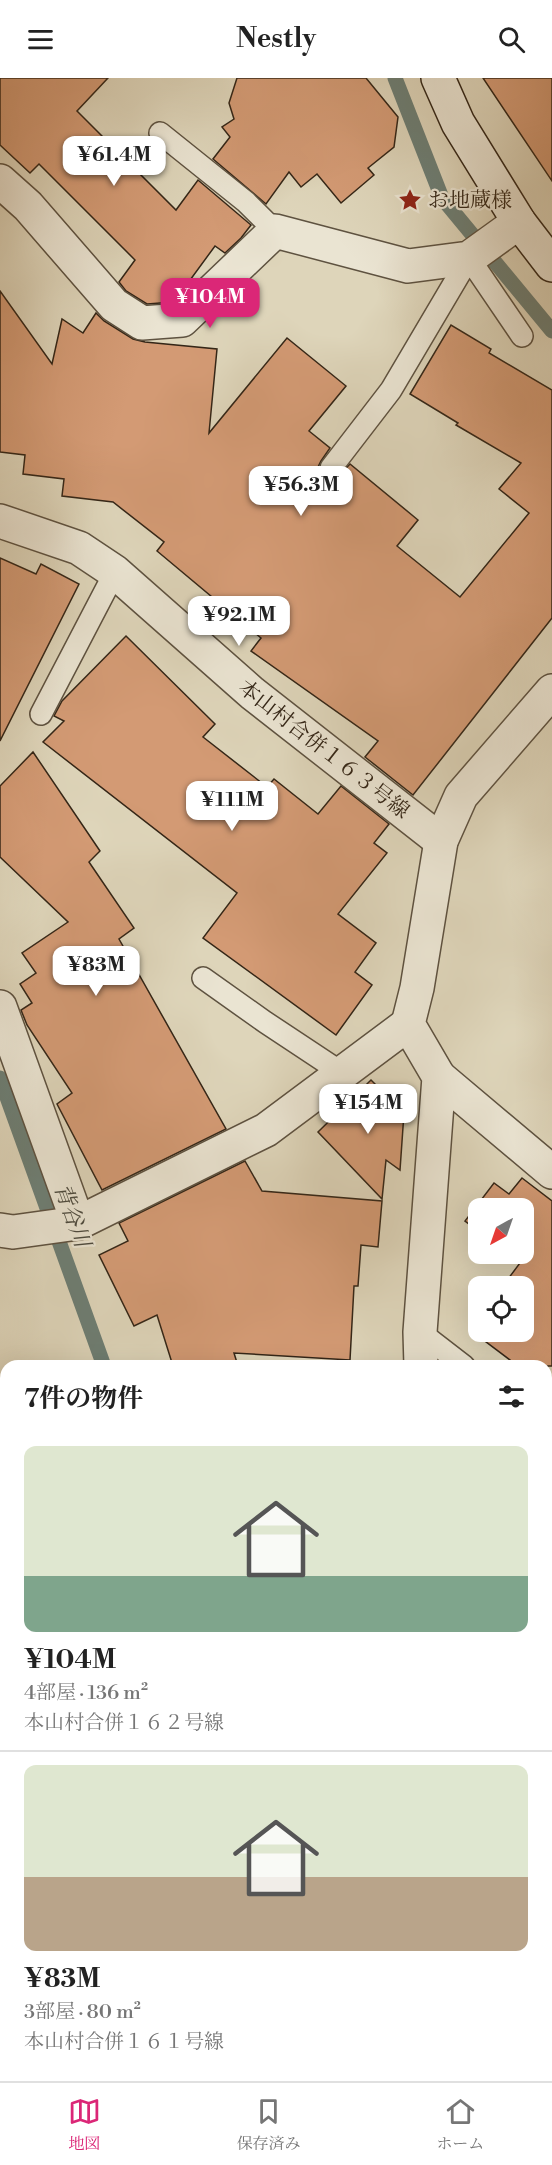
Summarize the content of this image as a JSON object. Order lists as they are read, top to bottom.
{
  "streets": {
    "street": ["本山村合併１６３号線"]
  },
  "water": ["背谷川"],
  "places": {
    "place": ["お地蔵様"]
  },
  "north": "bottom left",
  "page": {
    "header": "Nestly",
    "price": [
      "¥61.4M",
      "¥104M",
      "¥56.3M",
      "¥92.1M",
      "¥111M",
      "¥83M",
      "¥154M"
    ],
    "heading": "7件の物件",
    "list": [
      {
        "name": "¥104M",
        "note": "4部屋 · 136 m² · 本山村合併１６２号線"
      },
      {
        "name": "¥83M",
        "note": "3部屋 · 80 m² · 本山村合併１６１号線"
      }
    ],
    "tabs": ["地図", "保存済み", "ホーム"]
  }
}
